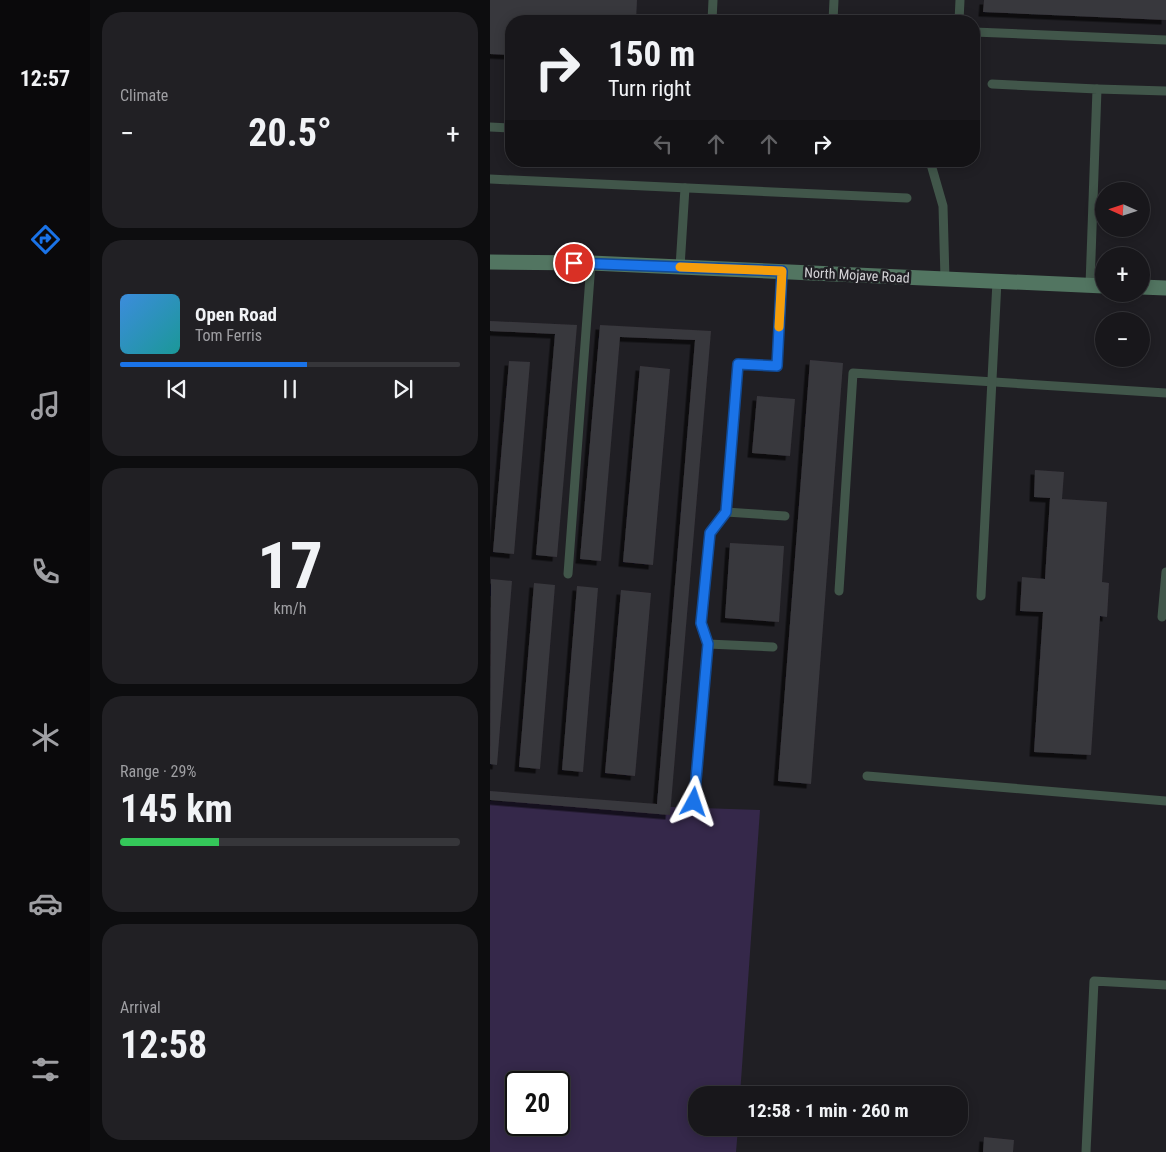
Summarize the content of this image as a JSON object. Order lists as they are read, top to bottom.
{
  "streets": {
    "street": ["North Mojave Road"]
  },
  "north": "left",
  "page": {
    "tabs": "12:57",
    "tile": [
      "Climate",
      ["17", "km/h"],
      ["Range · 29%", "145 km"],
      ["Arrival", "12:58"]
    ],
    "turn": ["150 m", "Turn right"],
    "heat": ["−", "20.5°", "+"],
    "map_buttons": ["+", "−"],
    "song": ["Open Road", "Tom Ferris"],
    "limit": "20",
    "trip": "12:58 · 1 min · 260 m"
  }
}
